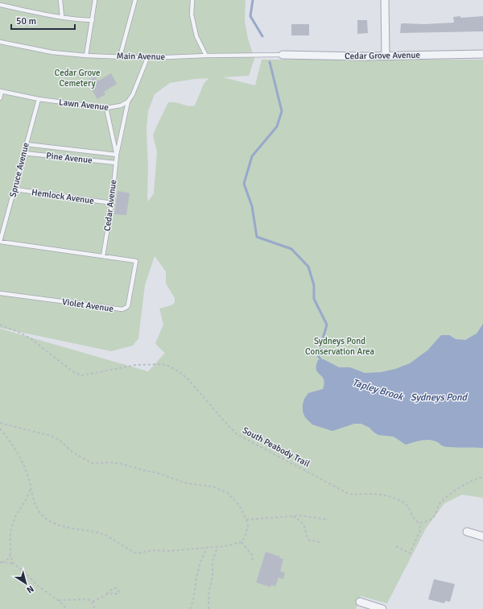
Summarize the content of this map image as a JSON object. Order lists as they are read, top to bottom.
{
  "streets": {
    "street": ["Cedar Grove Avenue"],
    "lane": [
      "Main Avenue",
      "Lawn Avenue",
      "Pine Avenue",
      "Spruce Avenue",
      "Hemlock Avenue",
      "Cedar Avenue",
      "Violet Avenue"
    ],
    "path": ["South Peabody Trail"]
  },
  "crossings": [
    ["Cedar Grove Avenue", "Main Avenue"],
    ["Main Avenue", "Cedar Avenue"],
    ["Lawn Avenue", "Spruce Avenue"],
    ["Lawn Avenue", "Cedar Avenue"],
    ["Pine Avenue", "Spruce Avenue"],
    ["Pine Avenue", "Cedar Avenue"],
    ["Spruce Avenue", "Hemlock Avenue"],
    ["Hemlock Avenue", "Cedar Avenue"],
    ["Cedar Avenue", "Violet Avenue"]
  ],
  "water": ["Tapley Brook", "Sydneys Pond"],
  "parks": ["Cedar Grove Cemetery", "Sydneys Pond Conservation Area"],
  "scale_bar": "50 m",
  "north": "bottom right"
}
